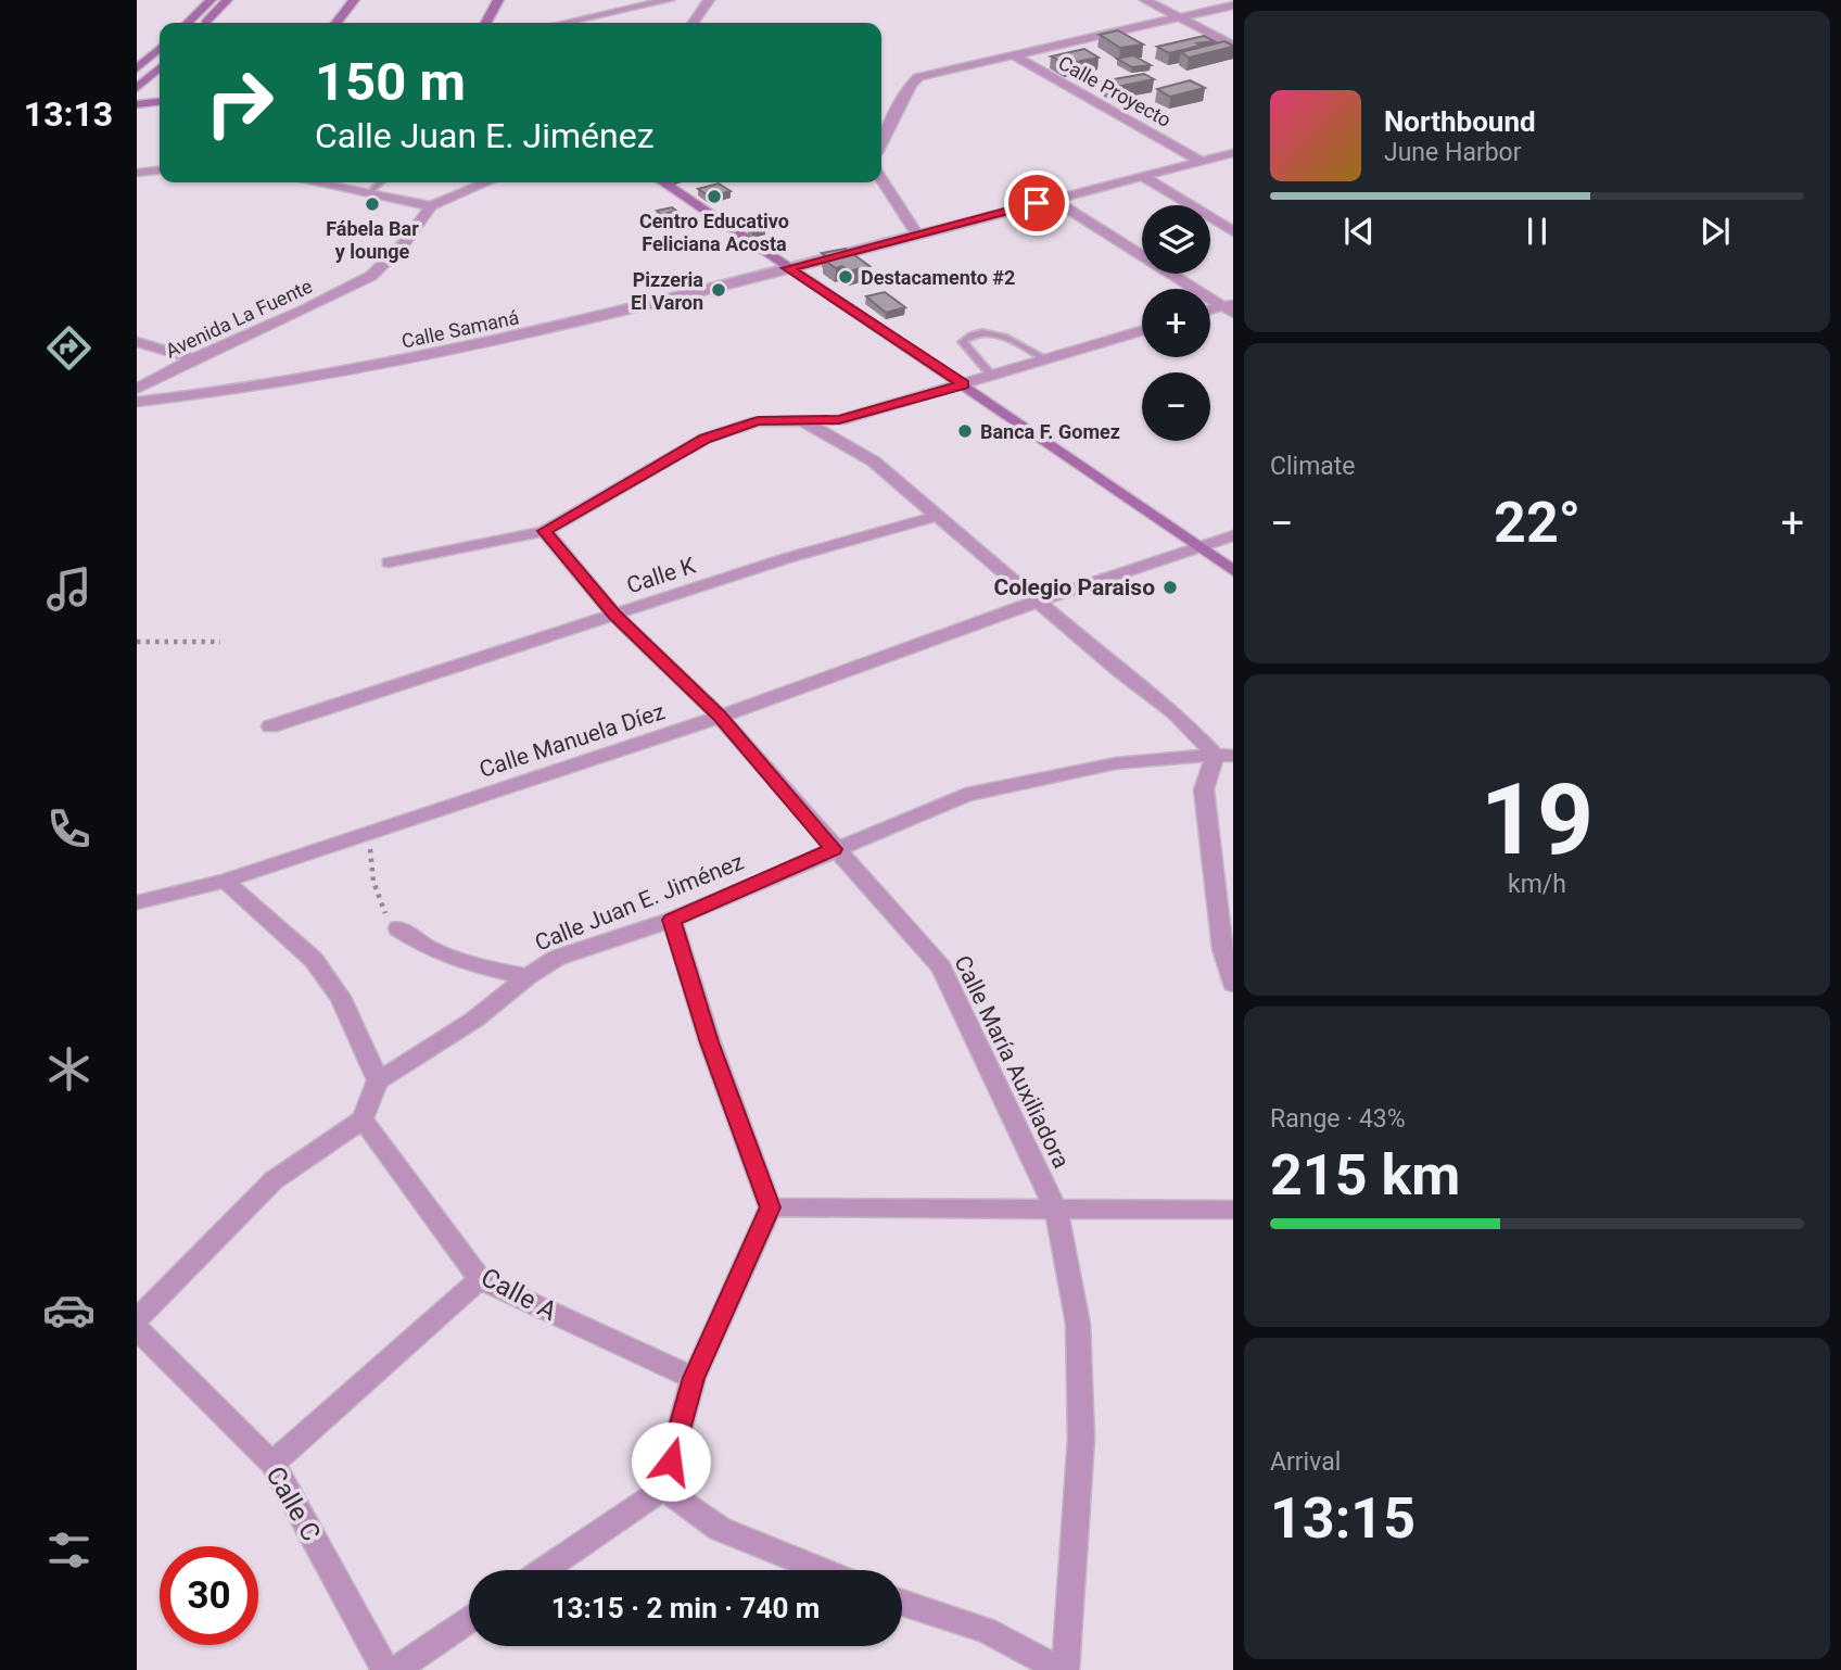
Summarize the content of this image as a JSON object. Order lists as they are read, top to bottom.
{
  "streets": {
    "street": [
      "Calle Proyecto",
      "Avenida La Fuente",
      "Calle Samaná",
      "Calle K",
      "Calle Manuela Díez",
      "Calle Juan E. Jiménez",
      "Calle María Auxiliadora",
      "Calle A",
      "Calle C"
    ]
  },
  "crossings": [
    ["Calle Proyecto", "Calle Samaná"],
    ["Calle K", "Calle María Auxiliadora"],
    ["Calle Manuela Díez", "Calle María Auxiliadora"],
    ["Calle Juan E. Jiménez", "Calle María Auxiliadora"]
  ],
  "places": [
    "Centro Educativo Feliciana Acosta",
    "Fábela Bar y lounge",
    "Destacamento #2",
    "Pizzeria El Varon",
    "Banca F. Gomez",
    "Colegio Paraiso"
  ],
  "page": {
    "tabs": "13:13",
    "turn": ["150 m", "Calle Juan E. Jiménez"],
    "song": ["Northbound", "June Harbor"],
    "map_buttons": ["+", "−"],
    "tile": [
      "Climate",
      ["19", "km/h"],
      ["Range · 43%", "215 km"],
      ["Arrival", "13:15"]
    ],
    "heat": ["−", "22°", "+"],
    "limit": "30",
    "trip": "13:15 · 2 min · 740 m"
  }
}
